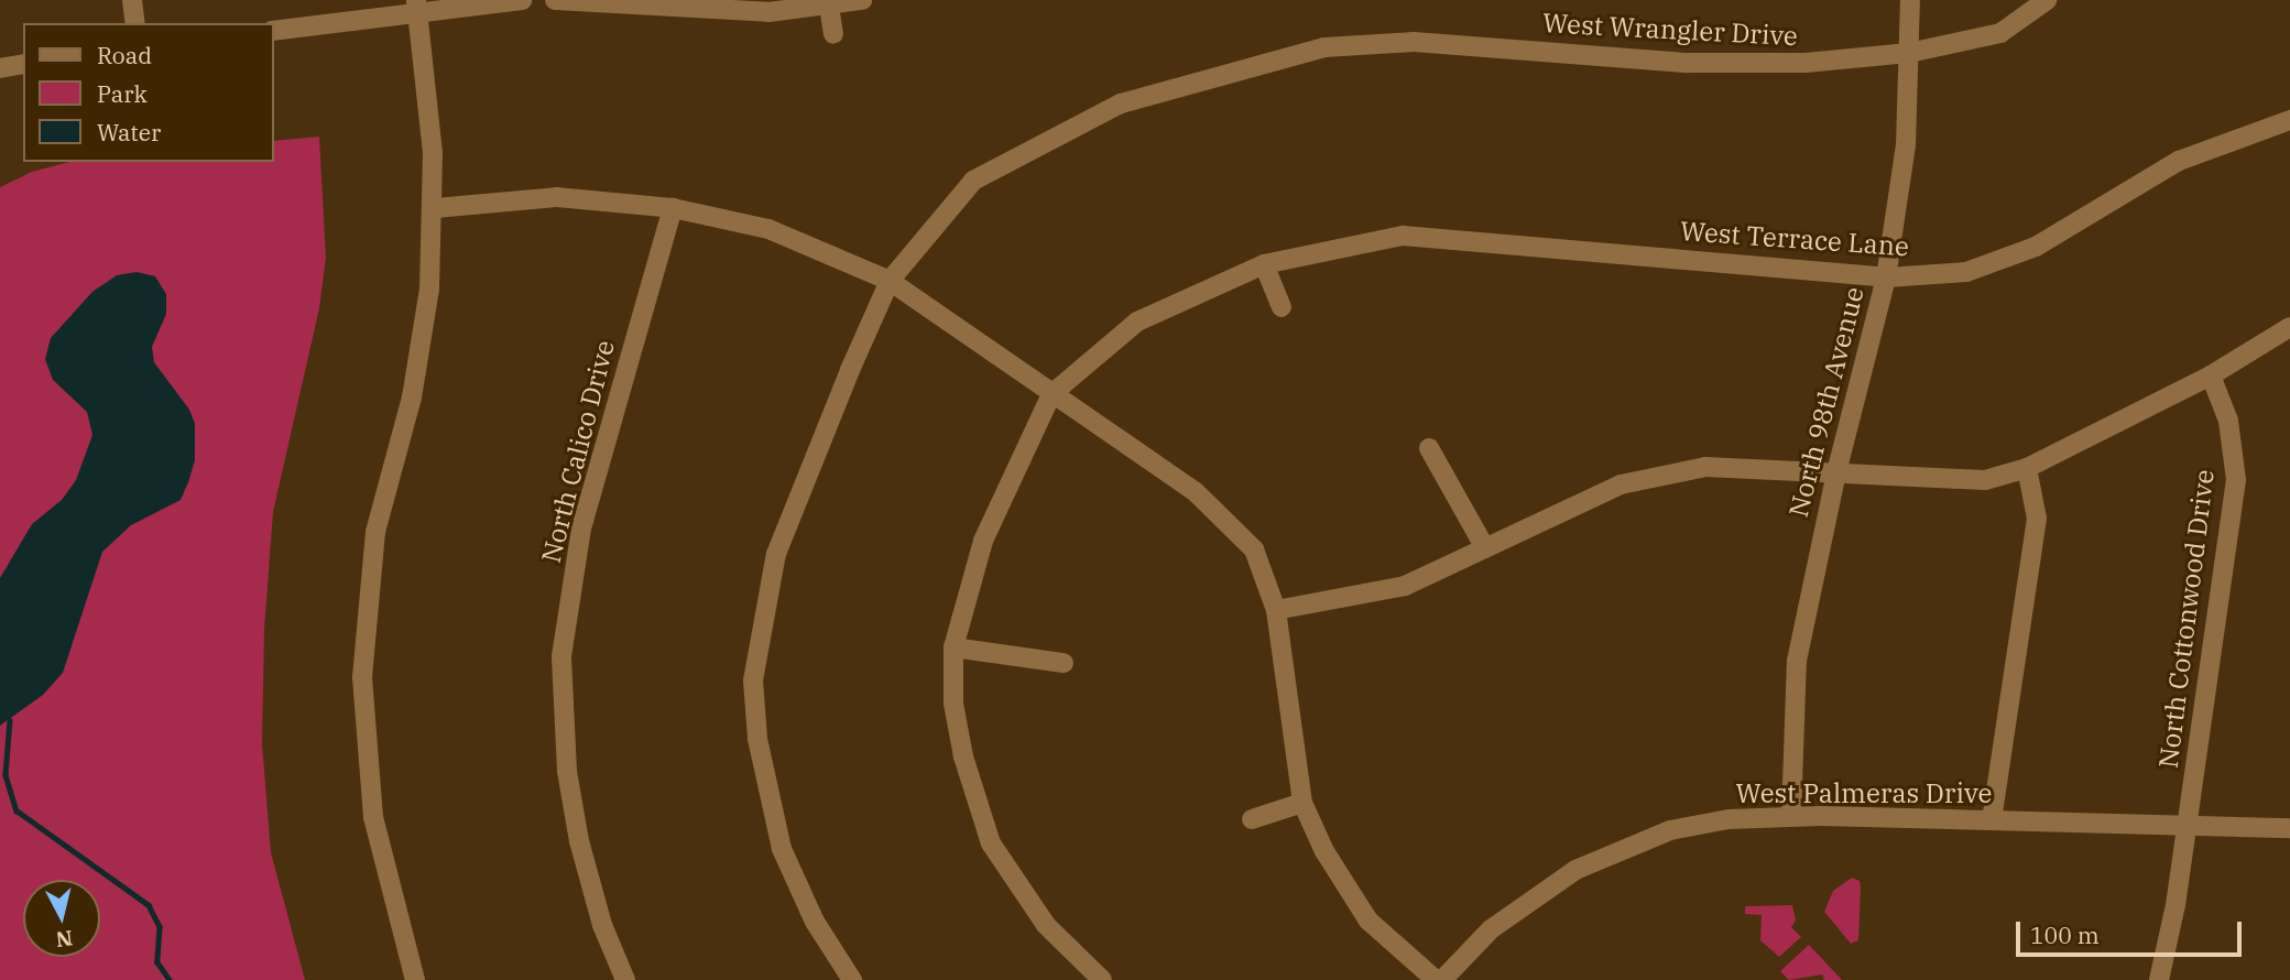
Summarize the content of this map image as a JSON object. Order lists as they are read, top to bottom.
{
  "streets": {
    "street": [
      "West Wrangler Drive",
      "West Terrace Lane",
      "North 98th Avenue",
      "North Calico Drive",
      "North Cottonwood Drive",
      "West Palmeras Drive"
    ]
  },
  "crossings": [
    ["West Wrangler Drive", "North 98th Avenue"],
    ["West Terrace Lane", "North 98th Avenue"],
    ["North 98th Avenue", "West Palmeras Drive"],
    ["North Cottonwood Drive", "West Palmeras Drive"]
  ],
  "legend": ["Road", "Park", "Water"],
  "scale_bar": "100 m",
  "north": "bottom"
}
